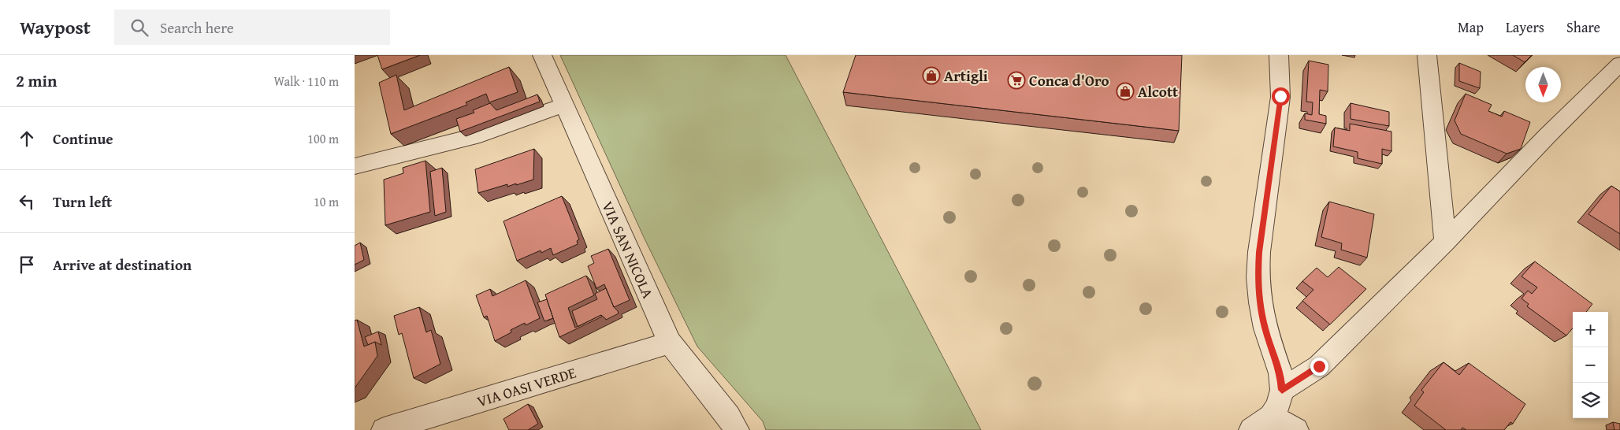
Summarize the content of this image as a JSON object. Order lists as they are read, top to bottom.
{
  "streets": {
    "street": ["VIA SAN NICOLA", "VIA OASI VERDE"]
  },
  "crossings": [
    ["VIA SAN NICOLA", "VIA OASI VERDE"]
  ],
  "places": {
    "shop": ["Artigli", "Alcott"],
    "supermarket": ["Conca d'Oro"]
  },
  "north": "bottom",
  "page": {
    "header": "Waypost",
    "search": "Search here",
    "nav": ["Map", "Layers", "Share"],
    "heading": ["2 min", "Walk · 110 m"],
    "list": [
      ["Continue", "100 m"],
      ["Turn left", "10 m"],
      "Arrive at destination"
    ],
    "map_buttons": ["+", "−"]
  }
}
